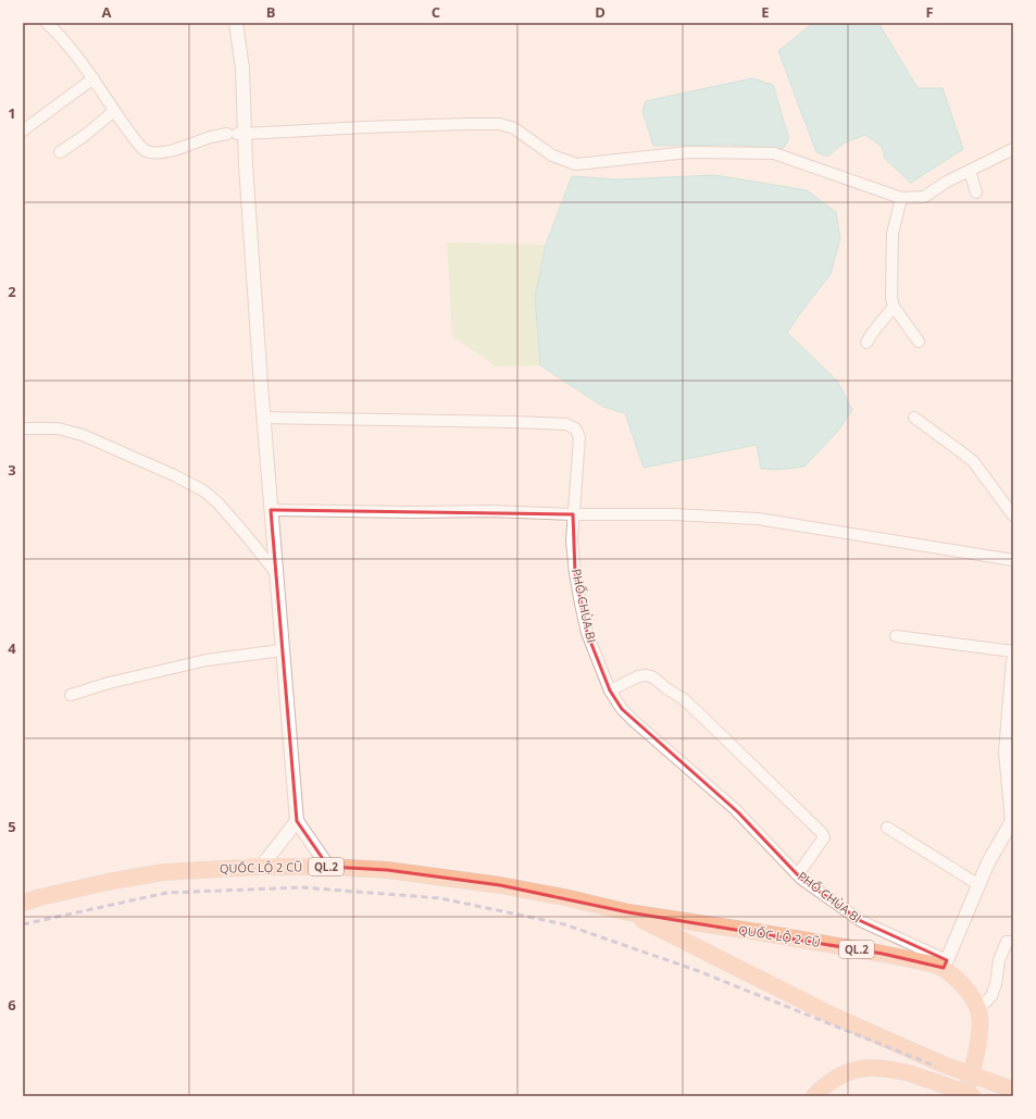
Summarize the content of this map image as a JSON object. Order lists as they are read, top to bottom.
{
  "streets": {
    "main road": ["QL.2", "QUỐC LỘ 2 CŨ"],
    "street": ["PHỐ CHÙA BI"]
  },
  "crossings": [
    ["PHỐ CHÙA BI", "QUỐC LỘ 2 CŨ"]
  ],
  "grid": {
    "columns": [
      "A",
      "B",
      "C",
      "D",
      "E",
      "F"
    ],
    "rows": [
      "1",
      "2",
      "3",
      "4",
      "5",
      "6"
    ]
  }
}
